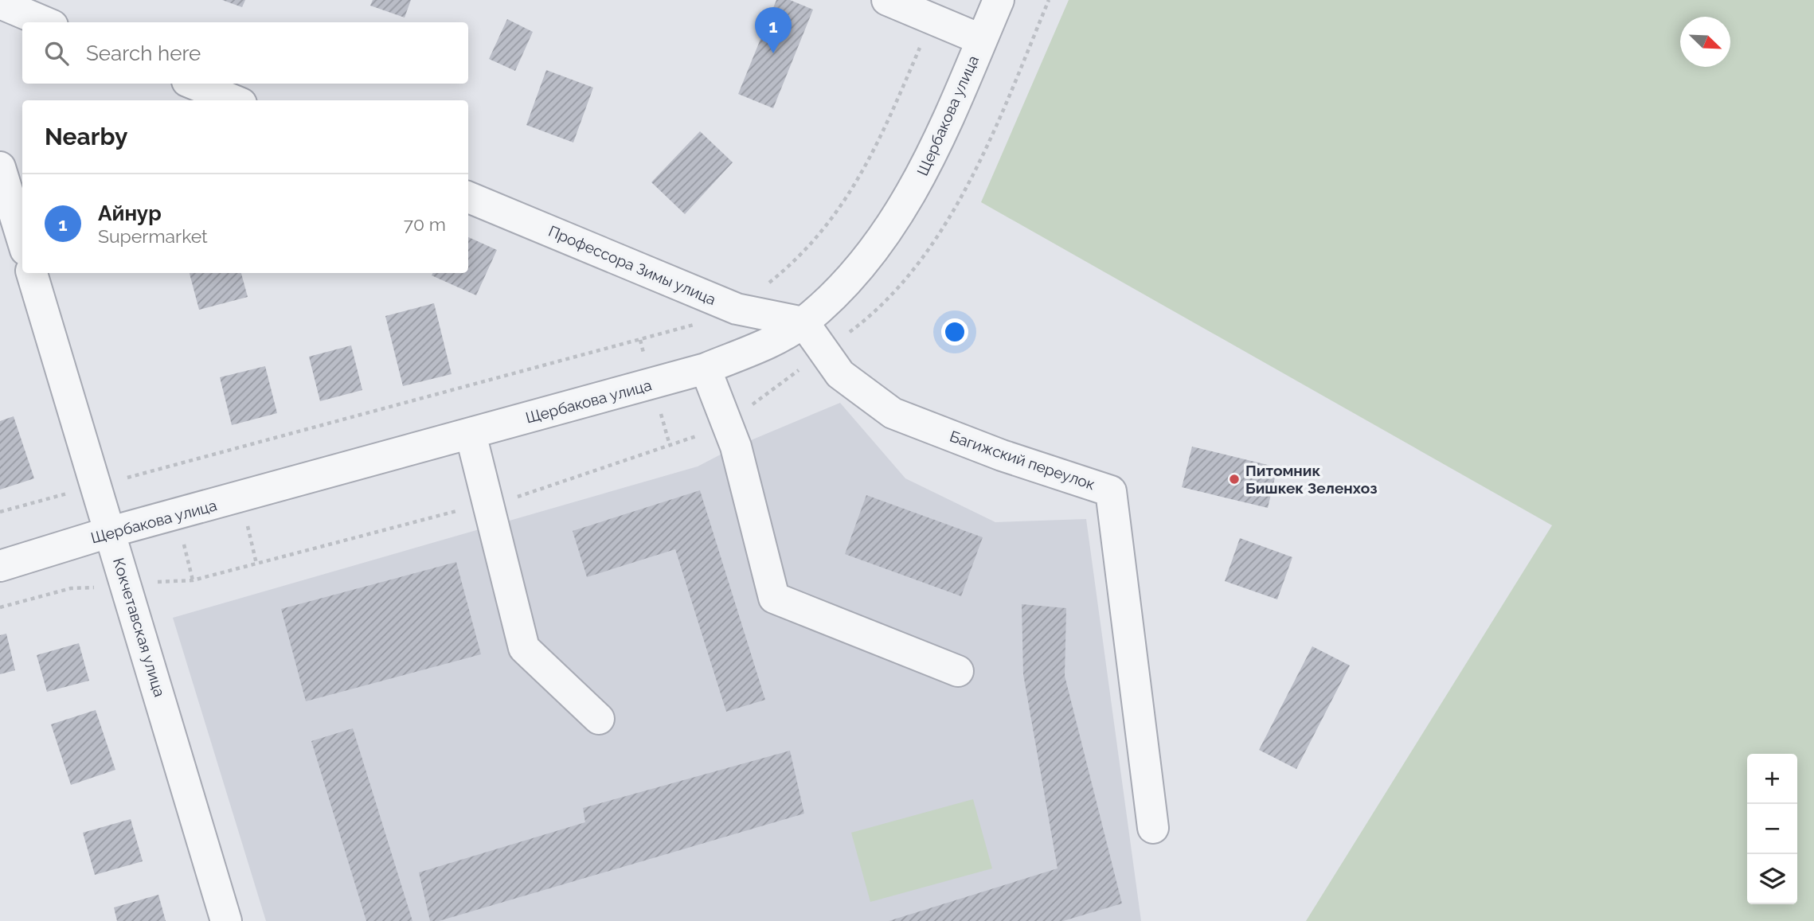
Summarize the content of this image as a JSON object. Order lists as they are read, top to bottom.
{
  "streets": {
    "street": [
      "Щербакова улица",
      "Профессора Зимы улица",
      "Багижский переулок",
      "Кокчетавская улица"
    ]
  },
  "crossings": [
    ["Щербакова улица", "Профессора Зимы улица"],
    ["Щербакова улица", "Багижский переулок"],
    ["Щербакова улица", "Кокчетавская улица"],
    ["Профессора Зимы улица", "Багижский переулок"]
  ],
  "places": ["Питомник Бишкек Зеленхоз"],
  "north": "bottom right",
  "page": {
    "pins": "1",
    "search": "Search here",
    "heading": "Nearby",
    "list": [
      {
        "mark": "1",
        "name": "Айнур",
        "note": "Supermarket",
        "value": "70 m"
      }
    ],
    "map_buttons": ["+", "−"]
  }
}
